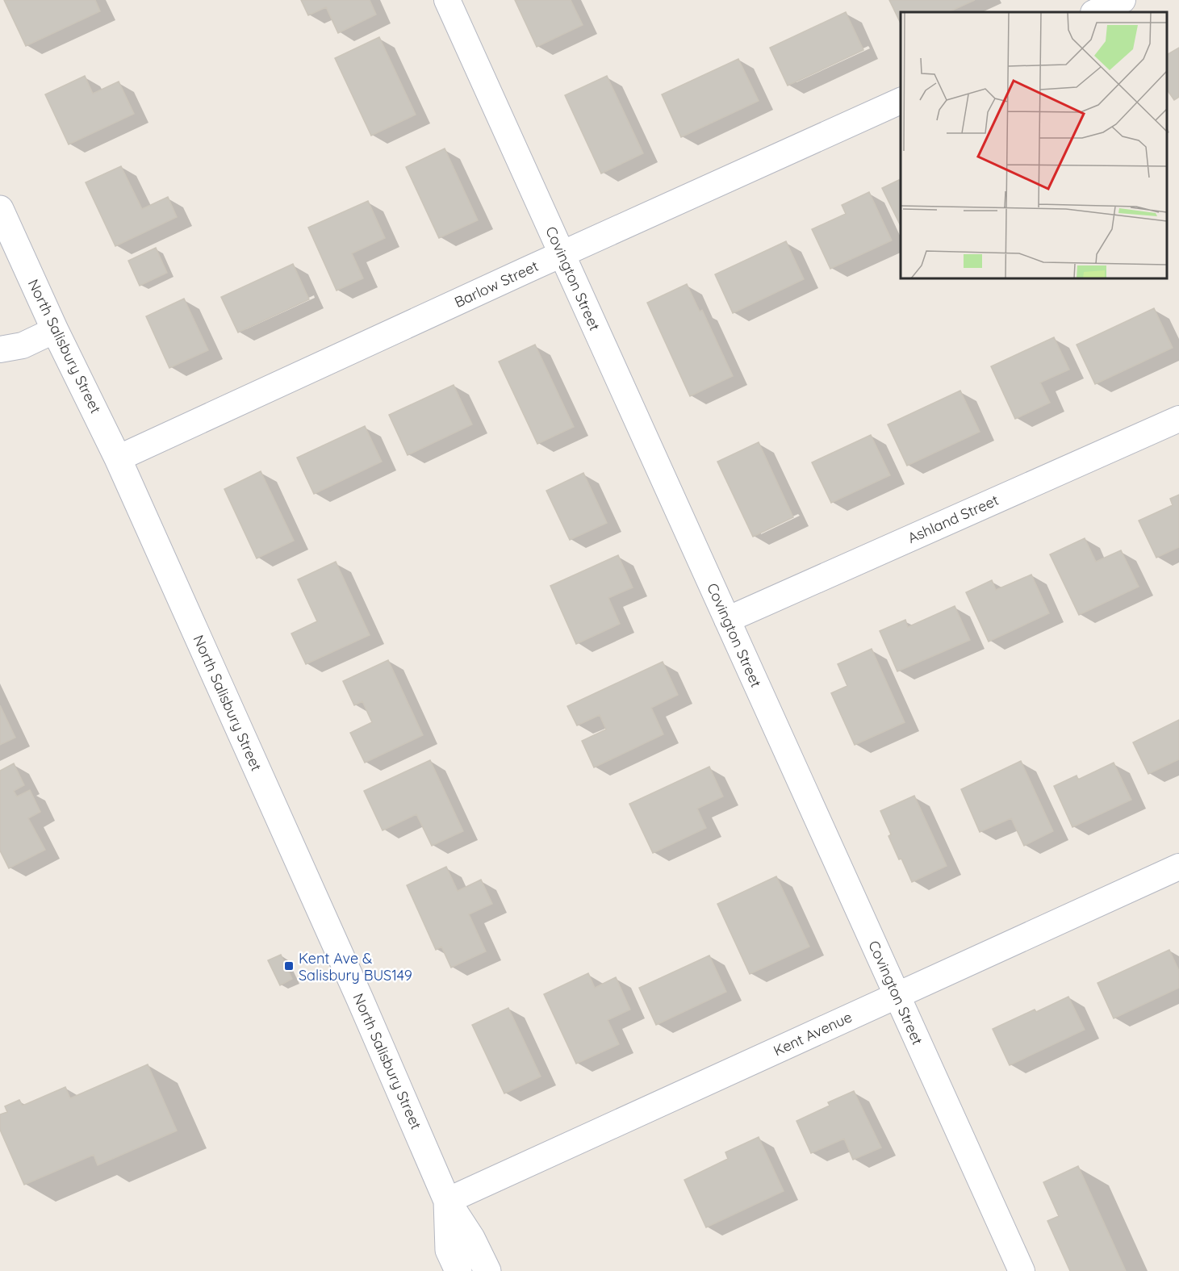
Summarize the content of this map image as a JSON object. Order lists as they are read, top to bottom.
{
  "streets": {
    "street": [
      "Covington Street",
      "Barlow Street",
      "North Salisbury Street",
      "Ashland Street",
      "Kent Avenue"
    ]
  },
  "crossings": [
    ["Covington Street", "Barlow Street"],
    ["Covington Street", "Ashland Street"],
    ["Covington Street", "Kent Avenue"],
    ["Barlow Street", "North Salisbury Street"],
    ["North Salisbury Street", "Kent Avenue"]
  ],
  "places": {
    "transit": ["Kent Ave & Salisbury BUS149"]
  }
}
